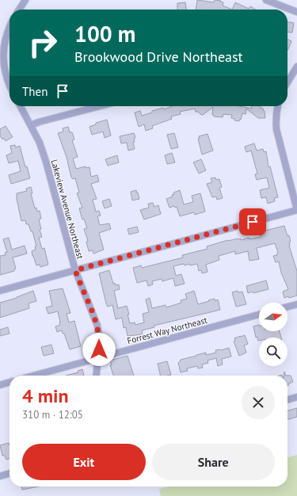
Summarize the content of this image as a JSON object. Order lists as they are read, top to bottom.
{
  "streets": {
    "street": ["Lakeview Avenue Northeast", "Forrest Way Northeast"]
  },
  "crossings": [
    ["Lakeview Avenue Northeast", "Forrest Way Northeast"]
  ],
  "north": "right",
  "page": {
    "turn": ["100 m", "Brookwood Drive Northeast"],
    "then": "Then",
    "heading": ["4 min", "310 m · 12:05"],
    "buttons": ["Exit", "Share"]
  }
}
